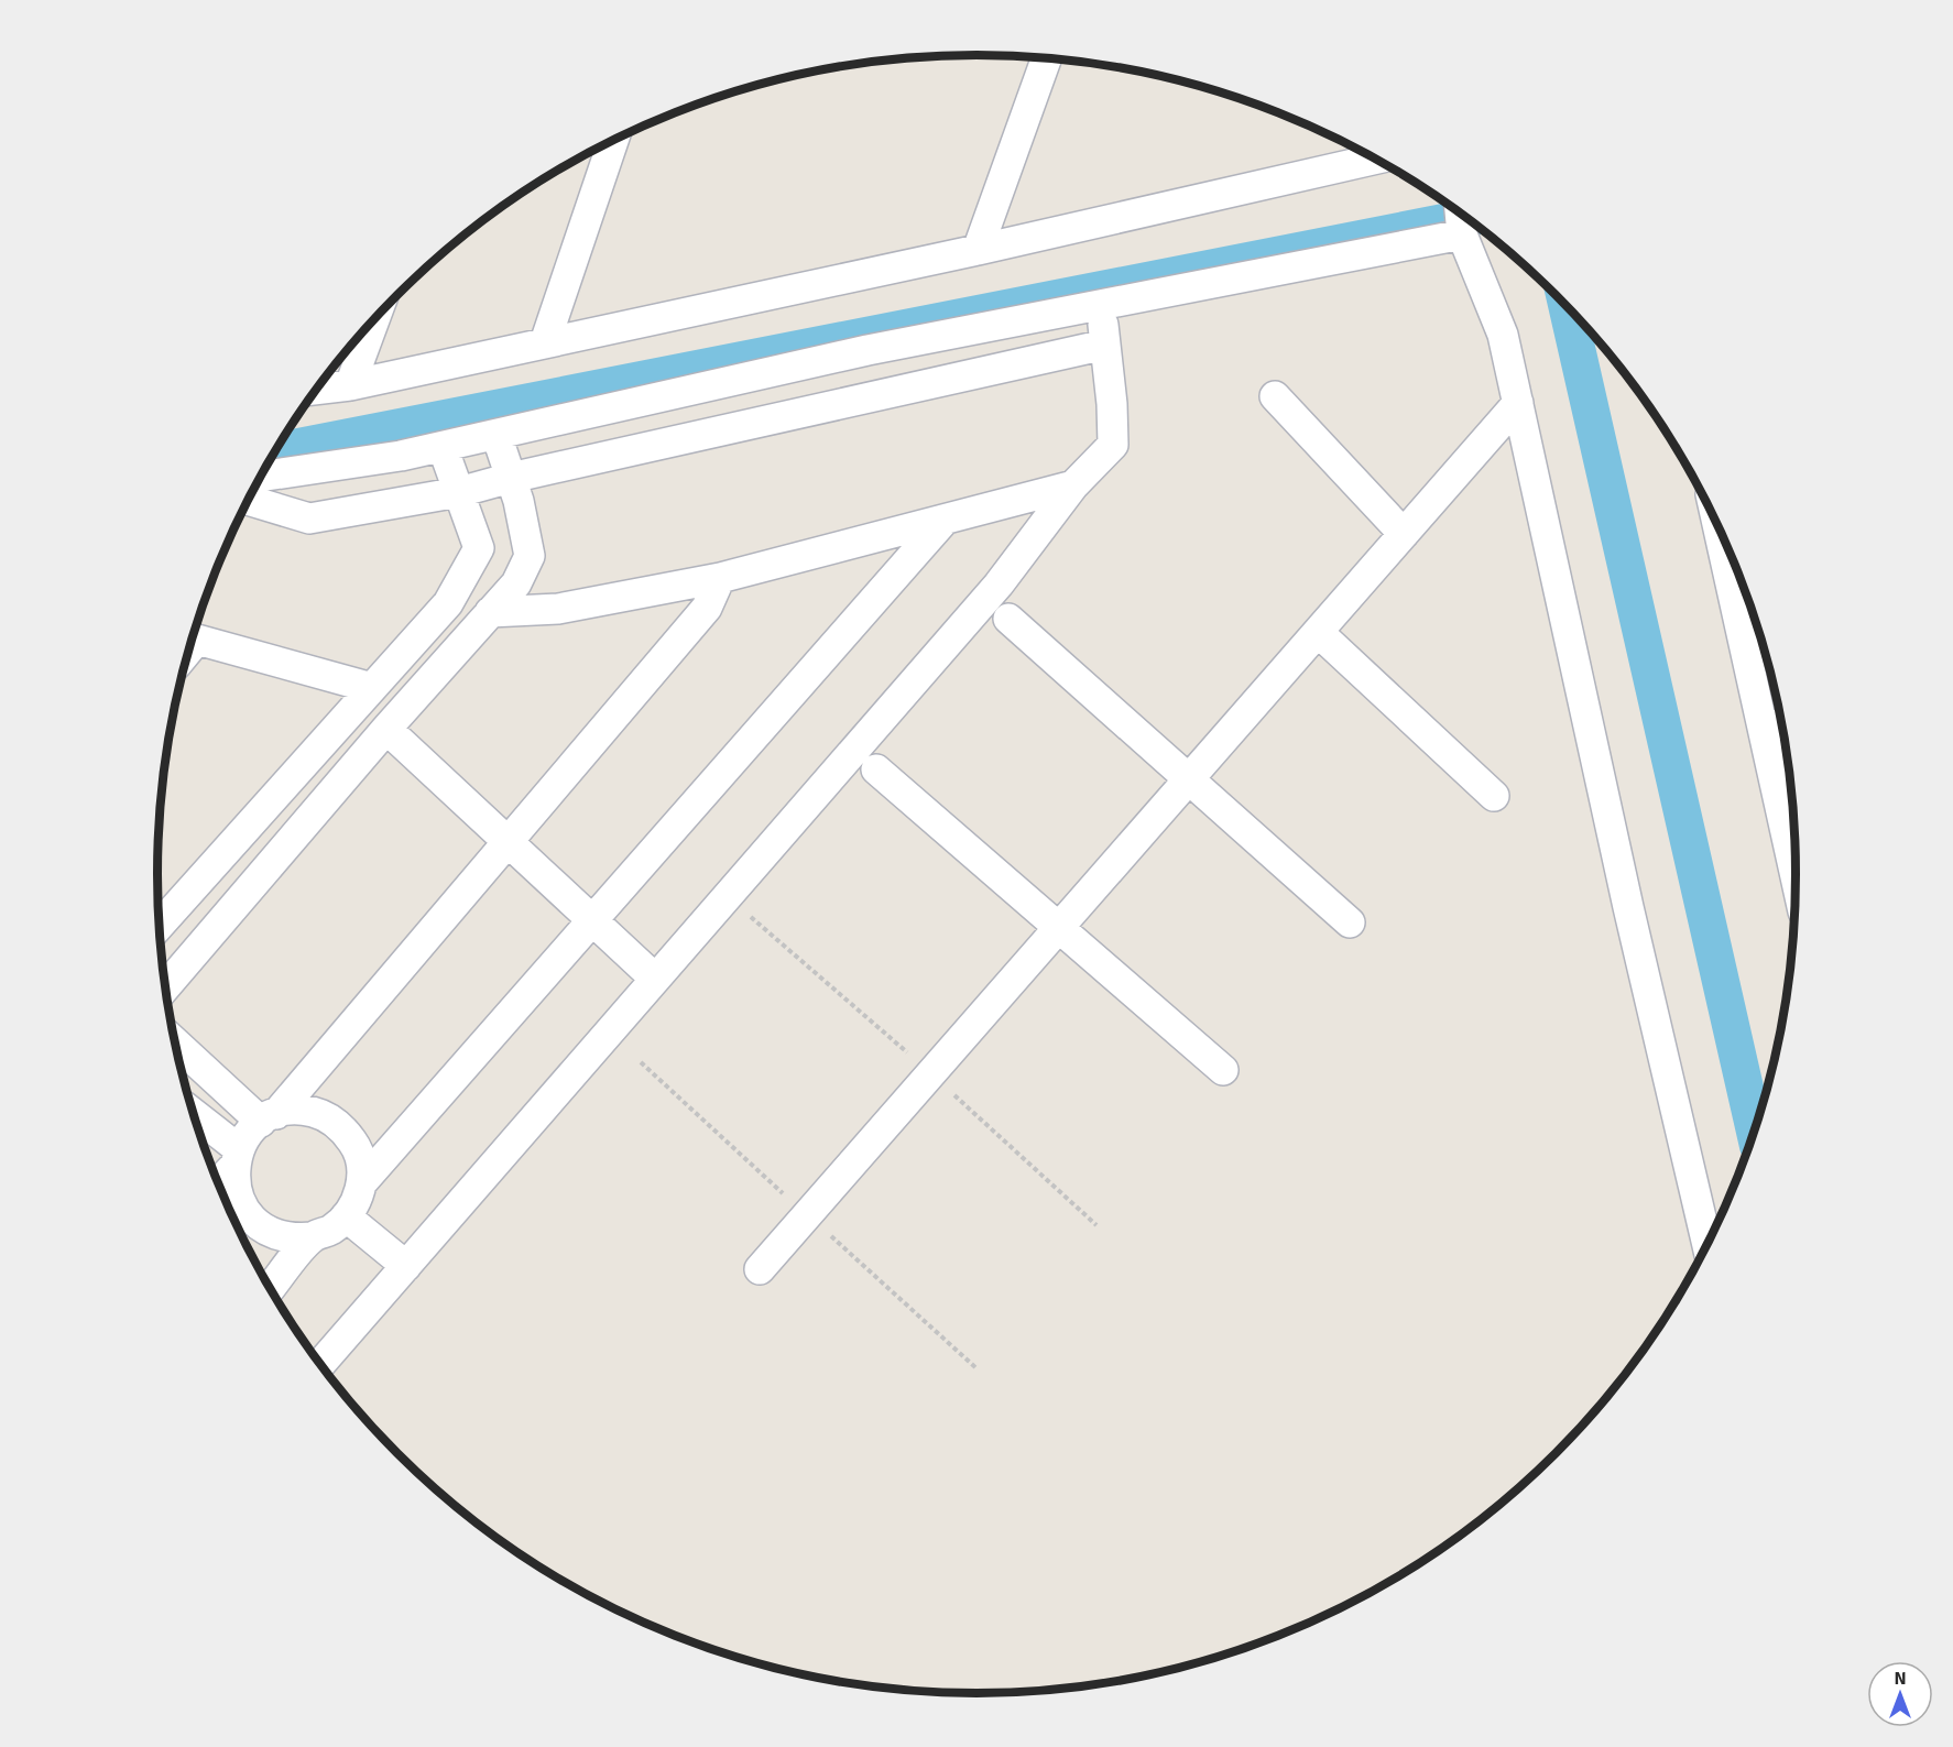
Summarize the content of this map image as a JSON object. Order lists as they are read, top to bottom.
{
  "north": "top"
}
